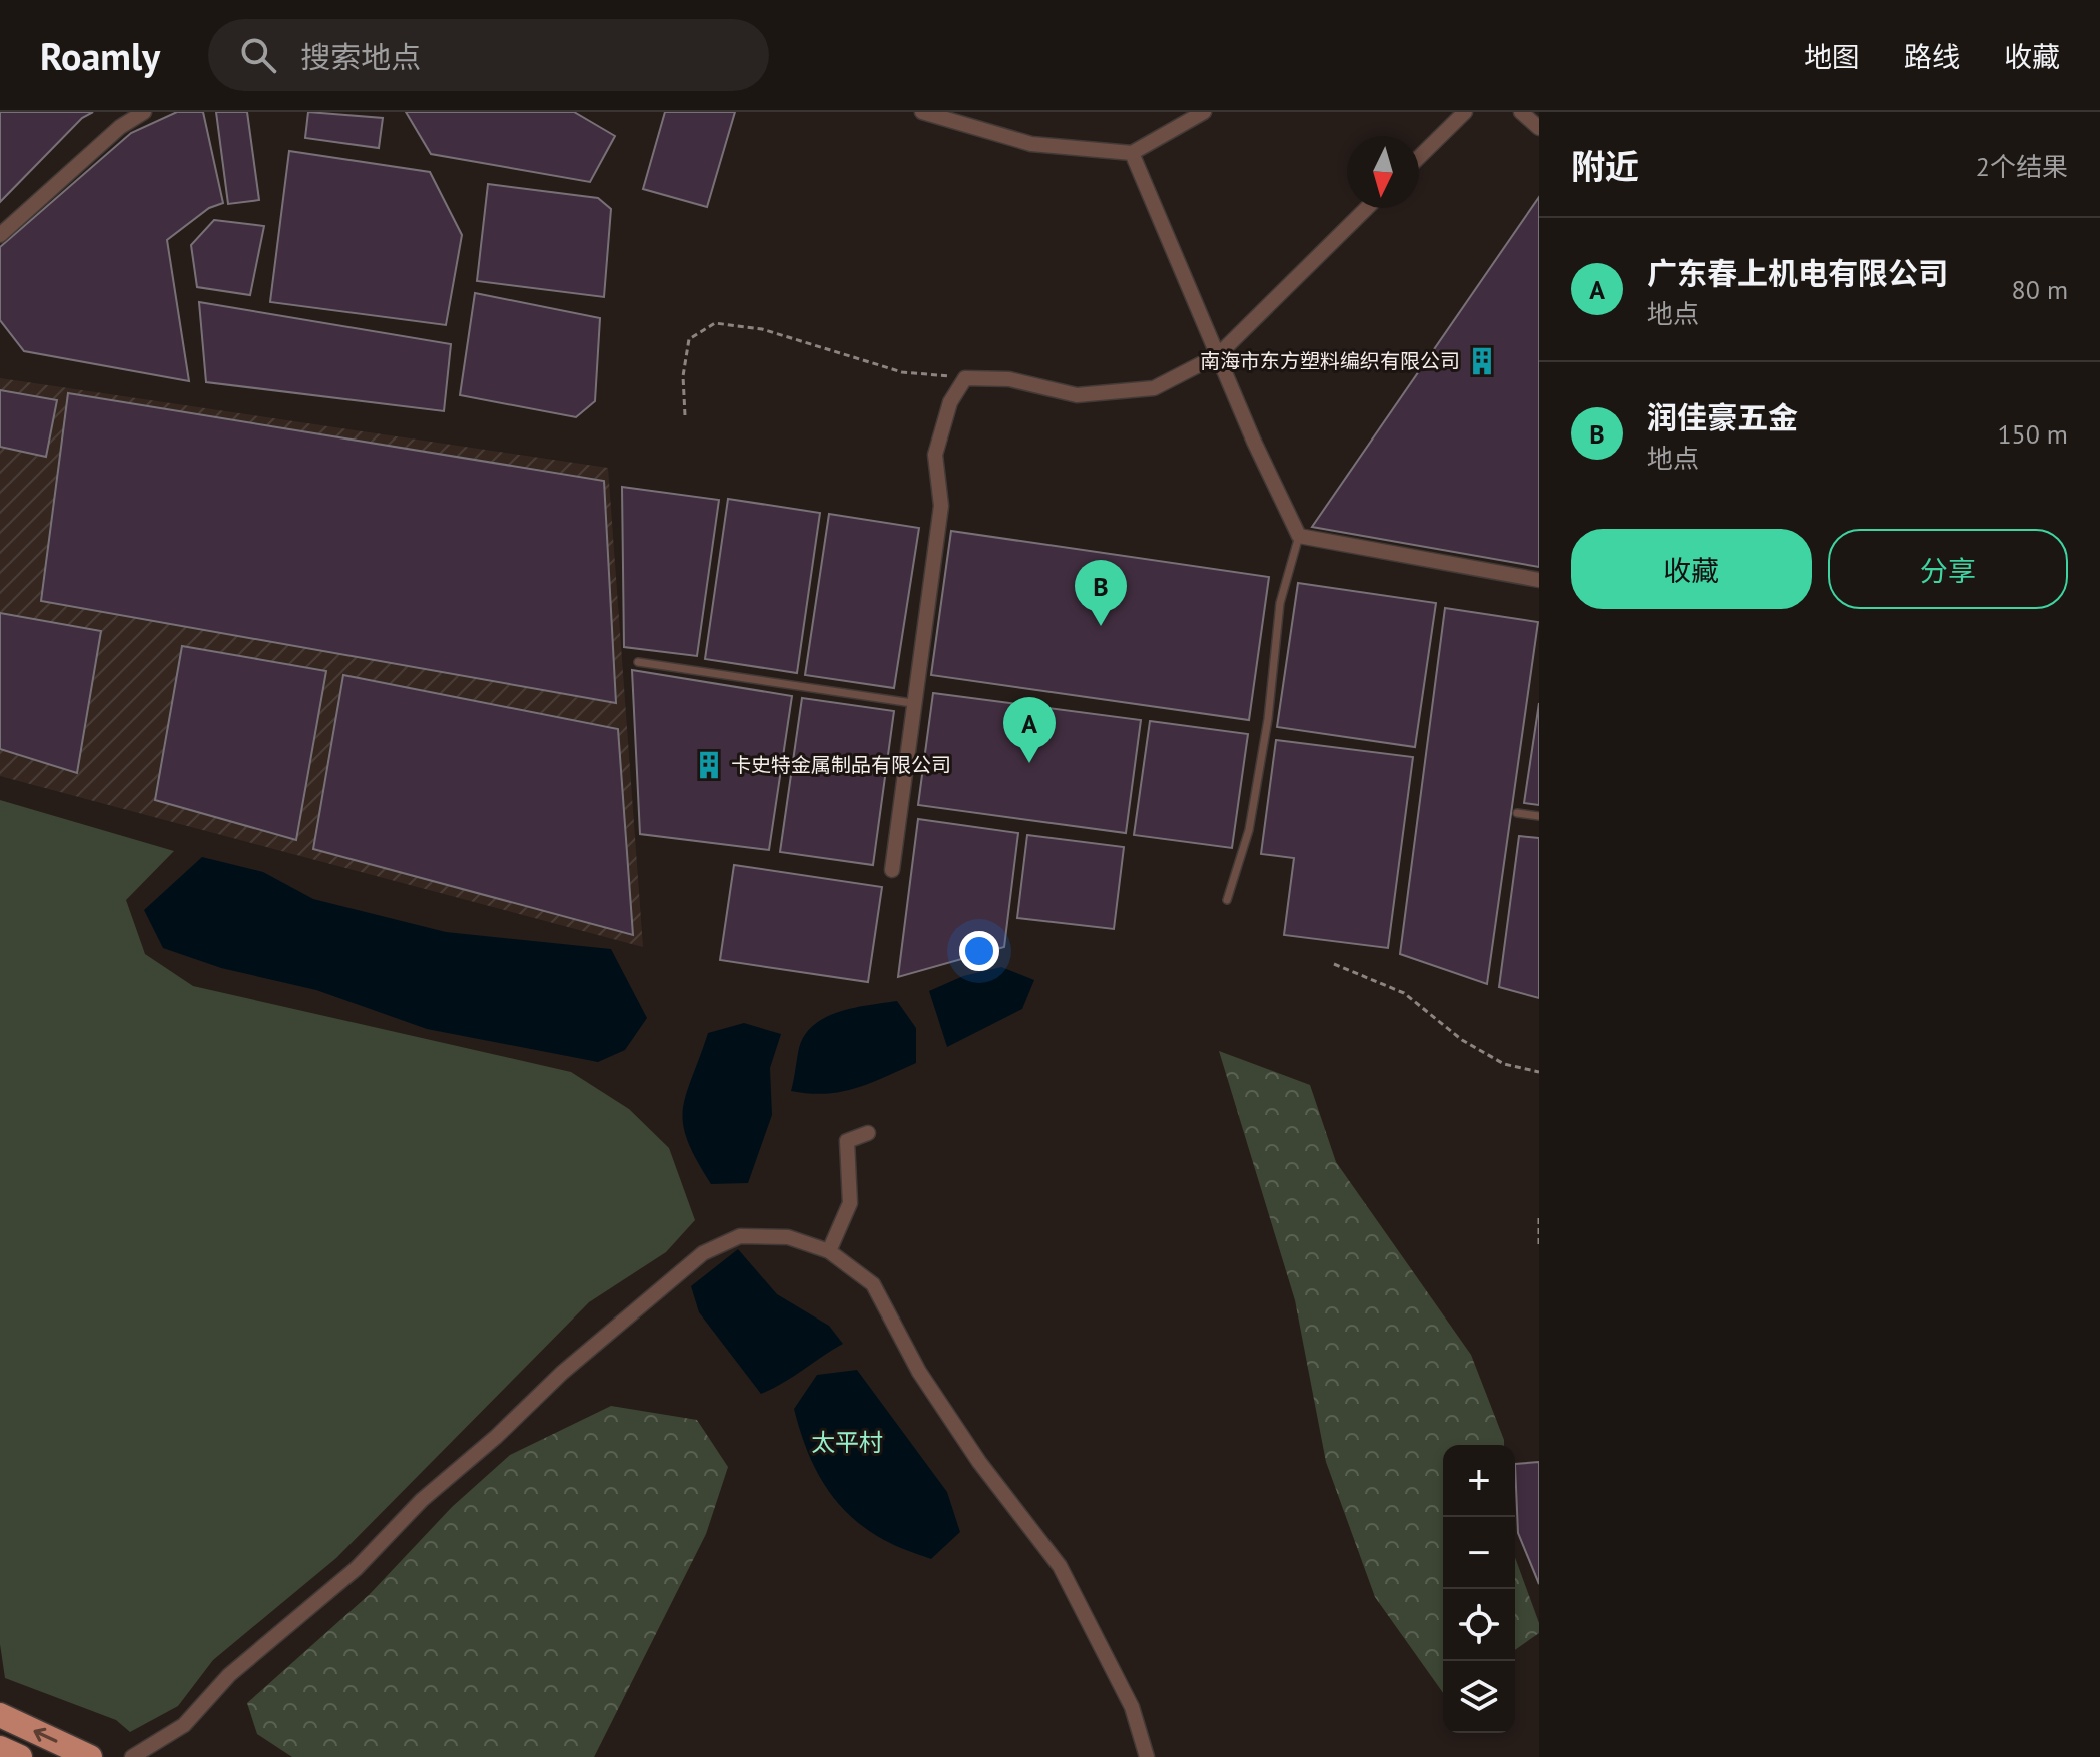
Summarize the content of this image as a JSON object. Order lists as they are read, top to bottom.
{
  "districts": ["太平村"],
  "places": {
    "building": ["南海市东方塑料编织有限公司", "卡史特金属制品有限公司"]
  },
  "north": "bottom",
  "page": {
    "header": "Roamly",
    "search": "搜索地点",
    "nav": ["地图", "路线", "收藏"],
    "heading": ["附近", "2个结果"],
    "list": [
      {
        "mark": "A",
        "name": "广东春上机电有限公司",
        "note": "地点",
        "value": "80 m"
      },
      {
        "mark": "B",
        "name": "润佳豪五金",
        "note": "地点",
        "value": "150 m"
      }
    ],
    "buttons": ["收藏", "分享"],
    "pins": ["B", "A"],
    "map_buttons": ["+", "−"]
  }
}
